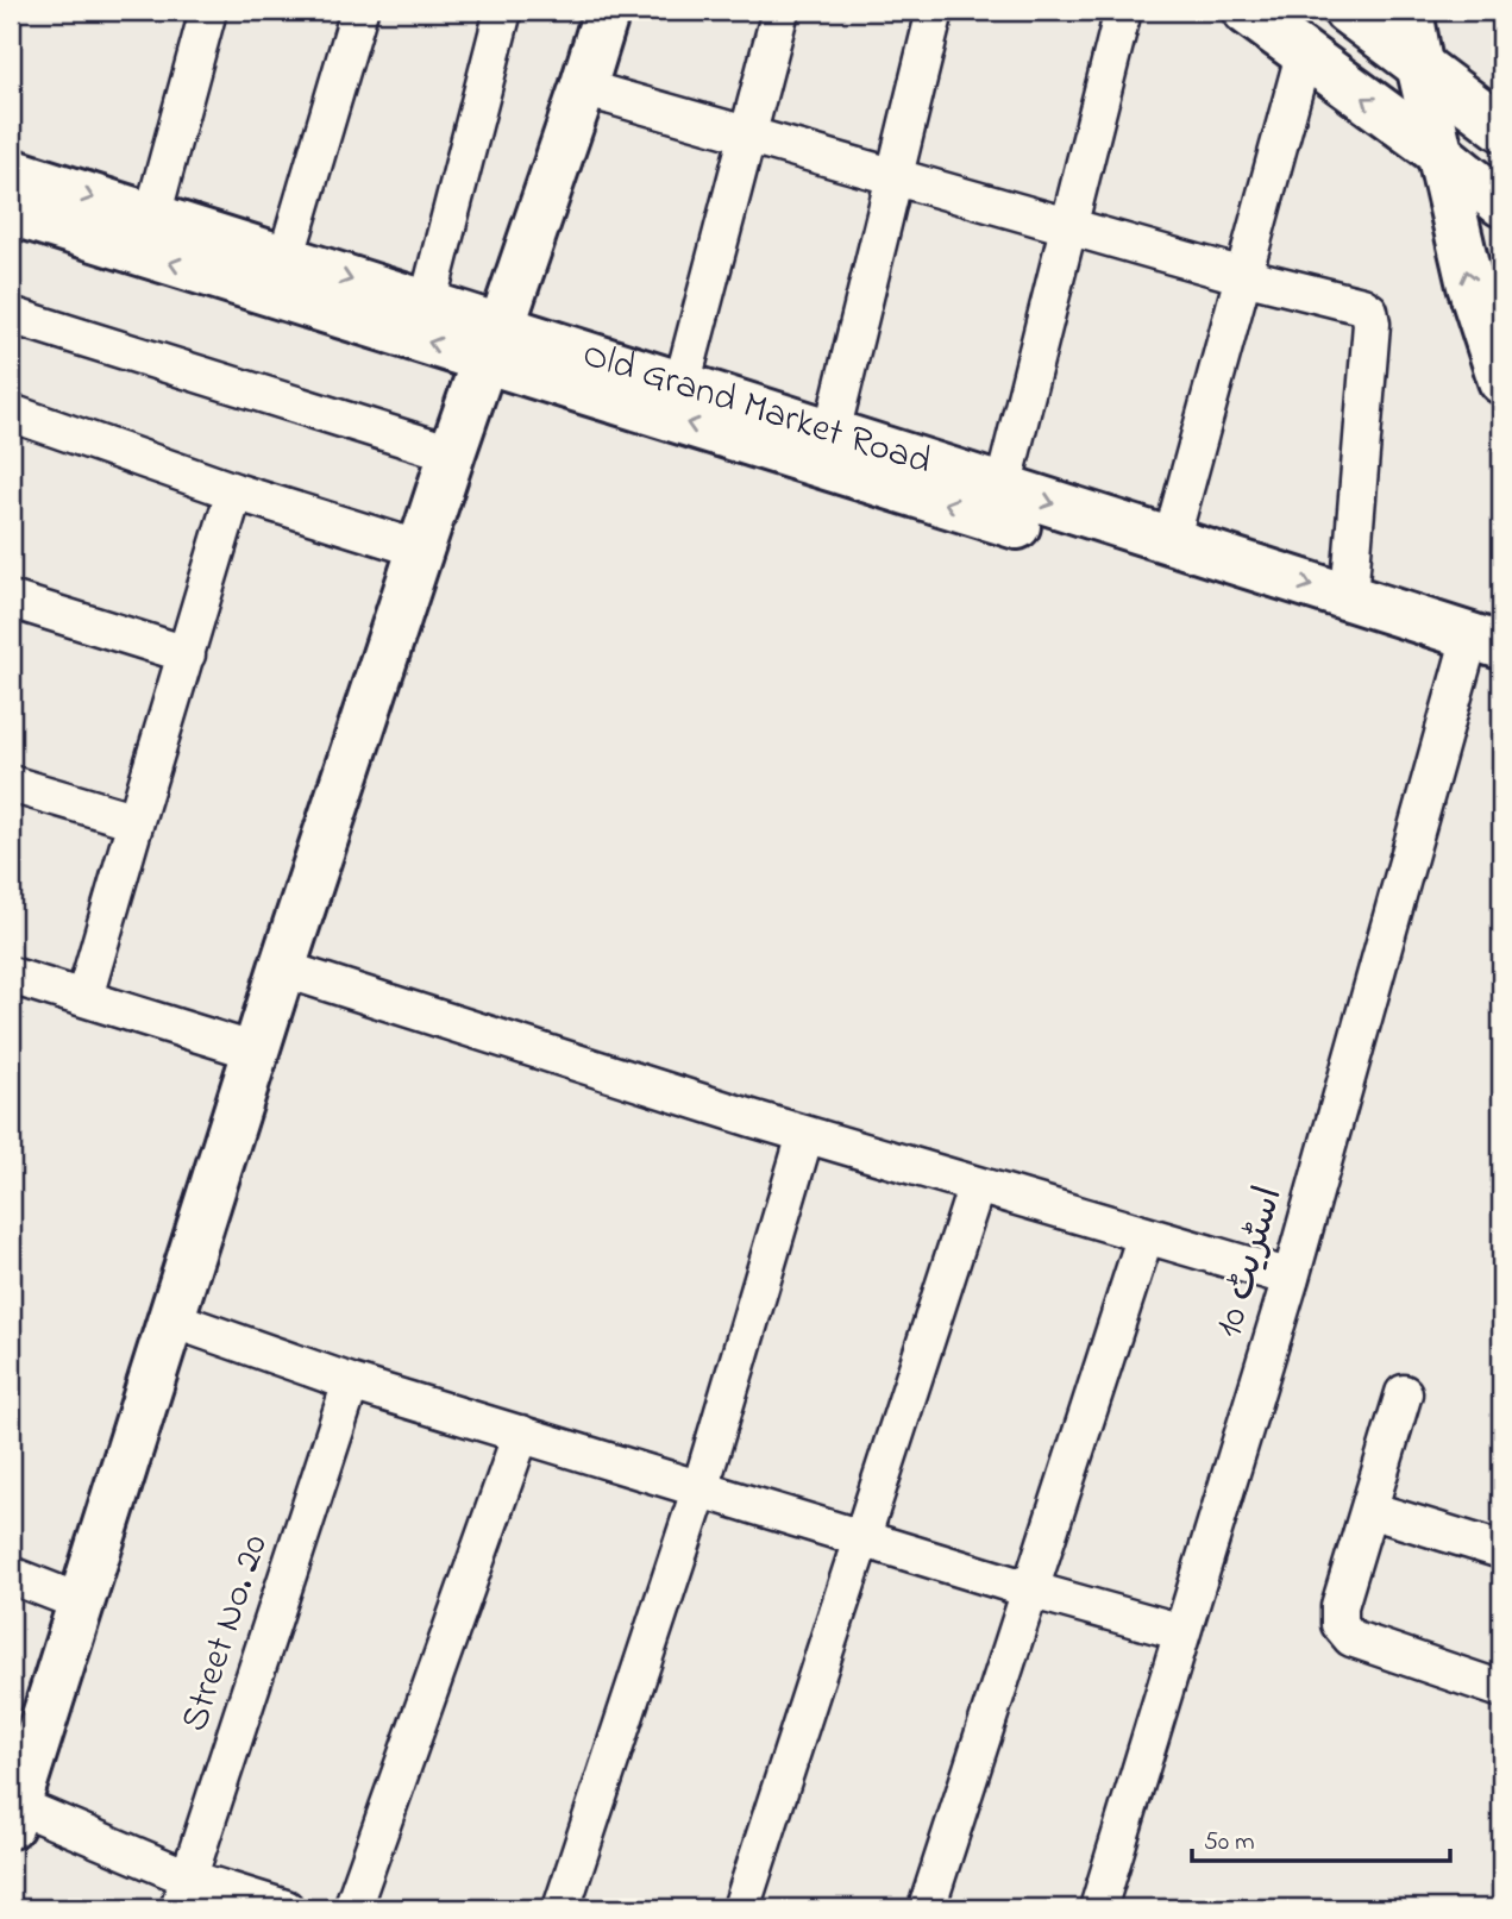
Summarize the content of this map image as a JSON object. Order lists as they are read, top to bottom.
{
  "streets": {
    "main road": ["Old Grand Market Road"],
    "street": ["اسٹریٹ 10", "Street No. 20"]
  },
  "crossings": [
    ["Old Grand Market Road", "اسٹریٹ 10"]
  ],
  "scale_bar": "50 m"
}
